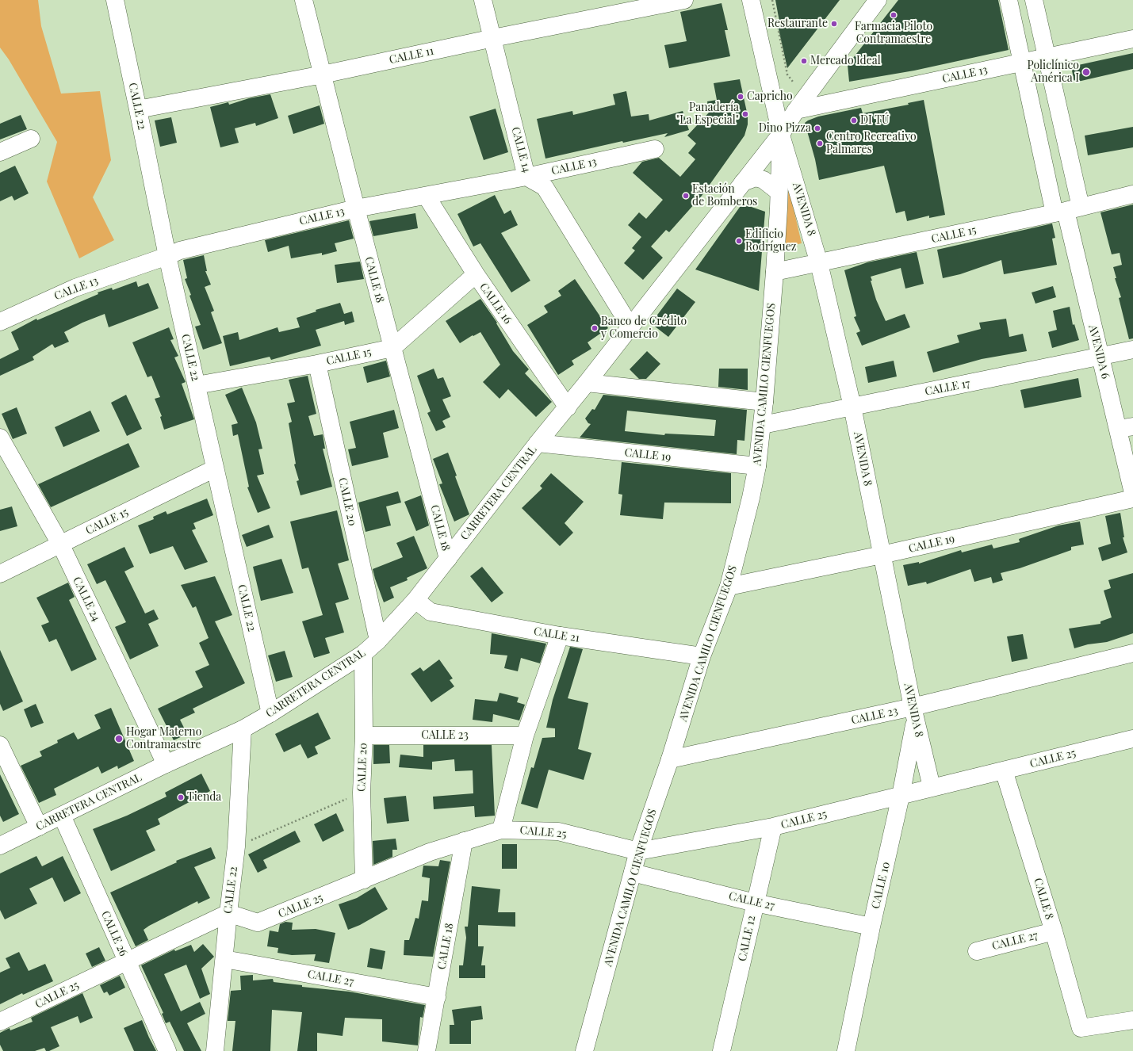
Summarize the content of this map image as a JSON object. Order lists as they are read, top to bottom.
{
  "streets": {
    "main road": [
      "CALLE 11",
      "CALLE 13",
      "CALLE 22",
      "CALLE 14",
      "AVENIDA 8",
      "CALLE 15",
      "CALLE 18",
      "CALLE 16",
      "AVENIDA 6",
      "AVENIDA CAMILO CIENFUEGOS",
      "CALLE 17",
      "CALLE 19",
      "CARRETERA CENTRAL",
      "CALLE 20",
      "CALLE 24",
      "CALLE 21",
      "CALLE 23",
      "CALLE 25",
      "CALLE 10",
      "CALLE 8",
      "CALLE 27",
      "CALLE 26",
      "CALLE 12"
    ]
  },
  "crossings": [
    ["CALLE 11", "CALLE 22"],
    ["CALLE 11", "CALLE 14"],
    ["CALLE 11", "CALLE 18"],
    ["CALLE 13", "CALLE 22"],
    ["CALLE 13", "CALLE 14"],
    ["CALLE 13", "CALLE 18"],
    ["CALLE 13", "CALLE 16"],
    ["CALLE 13", "AVENIDA 6"],
    ["CALLE 13", "CARRETERA CENTRAL"],
    ["CALLE 22", "CALLE 15"],
    ["CALLE 22", "CARRETERA CENTRAL"],
    ["CALLE 22", "CALLE 25"],
    ["CALLE 22", "CALLE 27"],
    ["CALLE 14", "CARRETERA CENTRAL"],
    ["AVENIDA 8", "CALLE 15"],
    ["AVENIDA 8", "AVENIDA CAMILO CIENFUEGOS"],
    ["AVENIDA 8", "CALLE 17"],
    ["AVENIDA 8", "CALLE 19"],
    ["AVENIDA 8", "CARRETERA CENTRAL"],
    ["AVENIDA 8", "CALLE 23"],
    ["AVENIDA 8", "CALLE 25"],
    ["AVENIDA 8", "CALLE 10"],
    ["CALLE 15", "CALLE 18"],
    ["CALLE 15", "CALLE 16"],
    ["CALLE 15", "AVENIDA 6"],
    ["CALLE 15", "AVENIDA CAMILO CIENFUEGOS"],
    ["CALLE 15", "CALLE 20"],
    ["CALLE 15", "CALLE 24"],
    ["CALLE 18", "CARRETERA CENTRAL"],
    ["CALLE 18", "CALLE 25"],
    ["CALLE 18", "CALLE 27"],
    ["CALLE 16", "CARRETERA CENTRAL"],
    ["AVENIDA 6", "CALLE 17"],
    ["AVENIDA CAMILO CIENFUEGOS", "CALLE 17"],
    ["AVENIDA CAMILO CIENFUEGOS", "CALLE 19"],
    ["AVENIDA CAMILO CIENFUEGOS", "CARRETERA CENTRAL"],
    ["AVENIDA CAMILO CIENFUEGOS", "CALLE 21"],
    ["AVENIDA CAMILO CIENFUEGOS", "CALLE 23"],
    ["AVENIDA CAMILO CIENFUEGOS", "CALLE 25"],
    ["AVENIDA CAMILO CIENFUEGOS", "CALLE 27"],
    ["CALLE 19", "CARRETERA CENTRAL"],
    ["CARRETERA CENTRAL", "CALLE 20"],
    ["CARRETERA CENTRAL", "CALLE 24"],
    ["CARRETERA CENTRAL", "CALLE 21"],
    ["CARRETERA CENTRAL", "CALLE 26"],
    ["CALLE 20", "CALLE 23"],
    ["CALLE 20", "CALLE 25"],
    ["CALLE 23", "CALLE 10"],
    ["CALLE 25", "CALLE 10"],
    ["CALLE 25", "CALLE 8"],
    ["CALLE 25", "CALLE 26"],
    ["CALLE 25", "CALLE 12"],
    ["CALLE 10", "CALLE 27"],
    ["CALLE 8", "CALLE 27"],
    ["CALLE 27", "CALLE 12"]
  ],
  "places": [
    "Farmacia Piloto Contramaestre",
    "Restaurante",
    "Mercado Ideal",
    "Policlínico América I",
    "Capricho",
    "Panadería \"La Especial\"",
    "DI TÚ",
    "Dino Pizza",
    "Centro Recreativo Palmares",
    "Estación de Bomberos",
    "Edificio Rodríguez",
    "Banco de Crédito y Comercio",
    "Hogar Materno Contramaestre",
    "Tienda"
  ]
}
